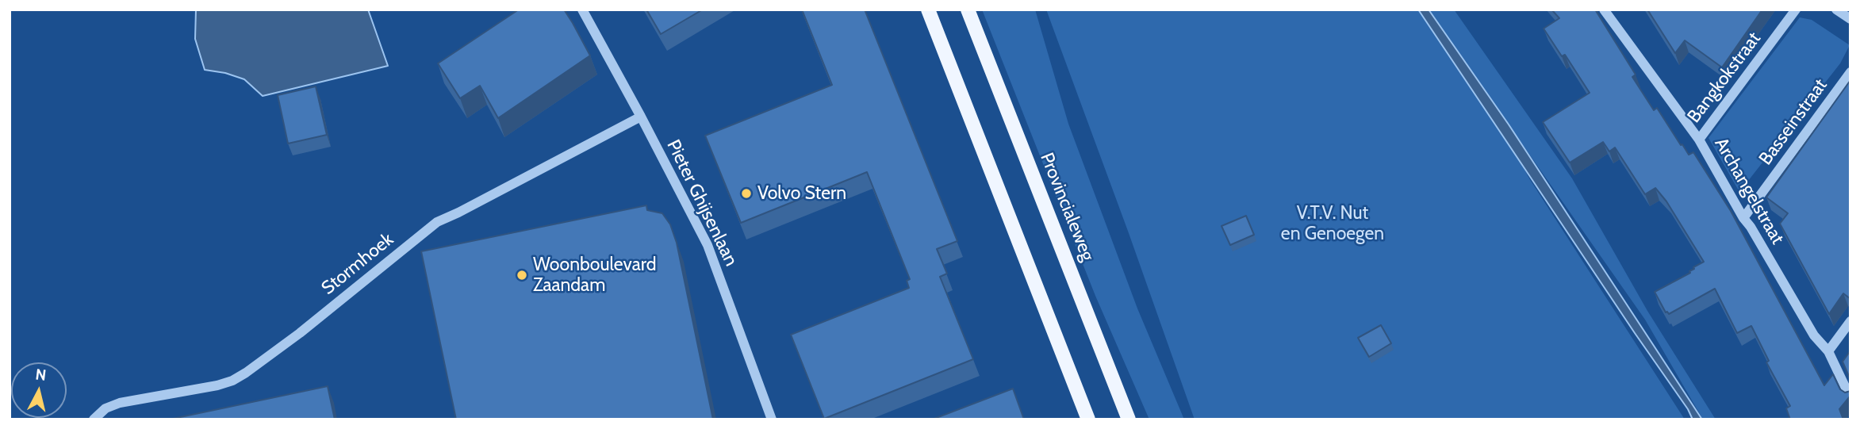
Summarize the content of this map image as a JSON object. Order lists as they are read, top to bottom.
{
  "streets": {
    "main road": ["Provincialeweg"],
    "street": [
      "Bangkokstraat",
      "Basseinstraat",
      "Archangelstraat",
      "Pieter Ghijsenlaan",
      "Stormhoek"
    ]
  },
  "crossings": [
    ["Bangkokstraat", "Archangelstraat"],
    ["Basseinstraat", "Archangelstraat"],
    ["Pieter Ghijsenlaan", "Stormhoek"]
  ],
  "parks": ["V.T.V. Nut en Genoegen"],
  "places": ["Volvo Stern", "Woonboulevard Zaandam"],
  "north": "top"
}
